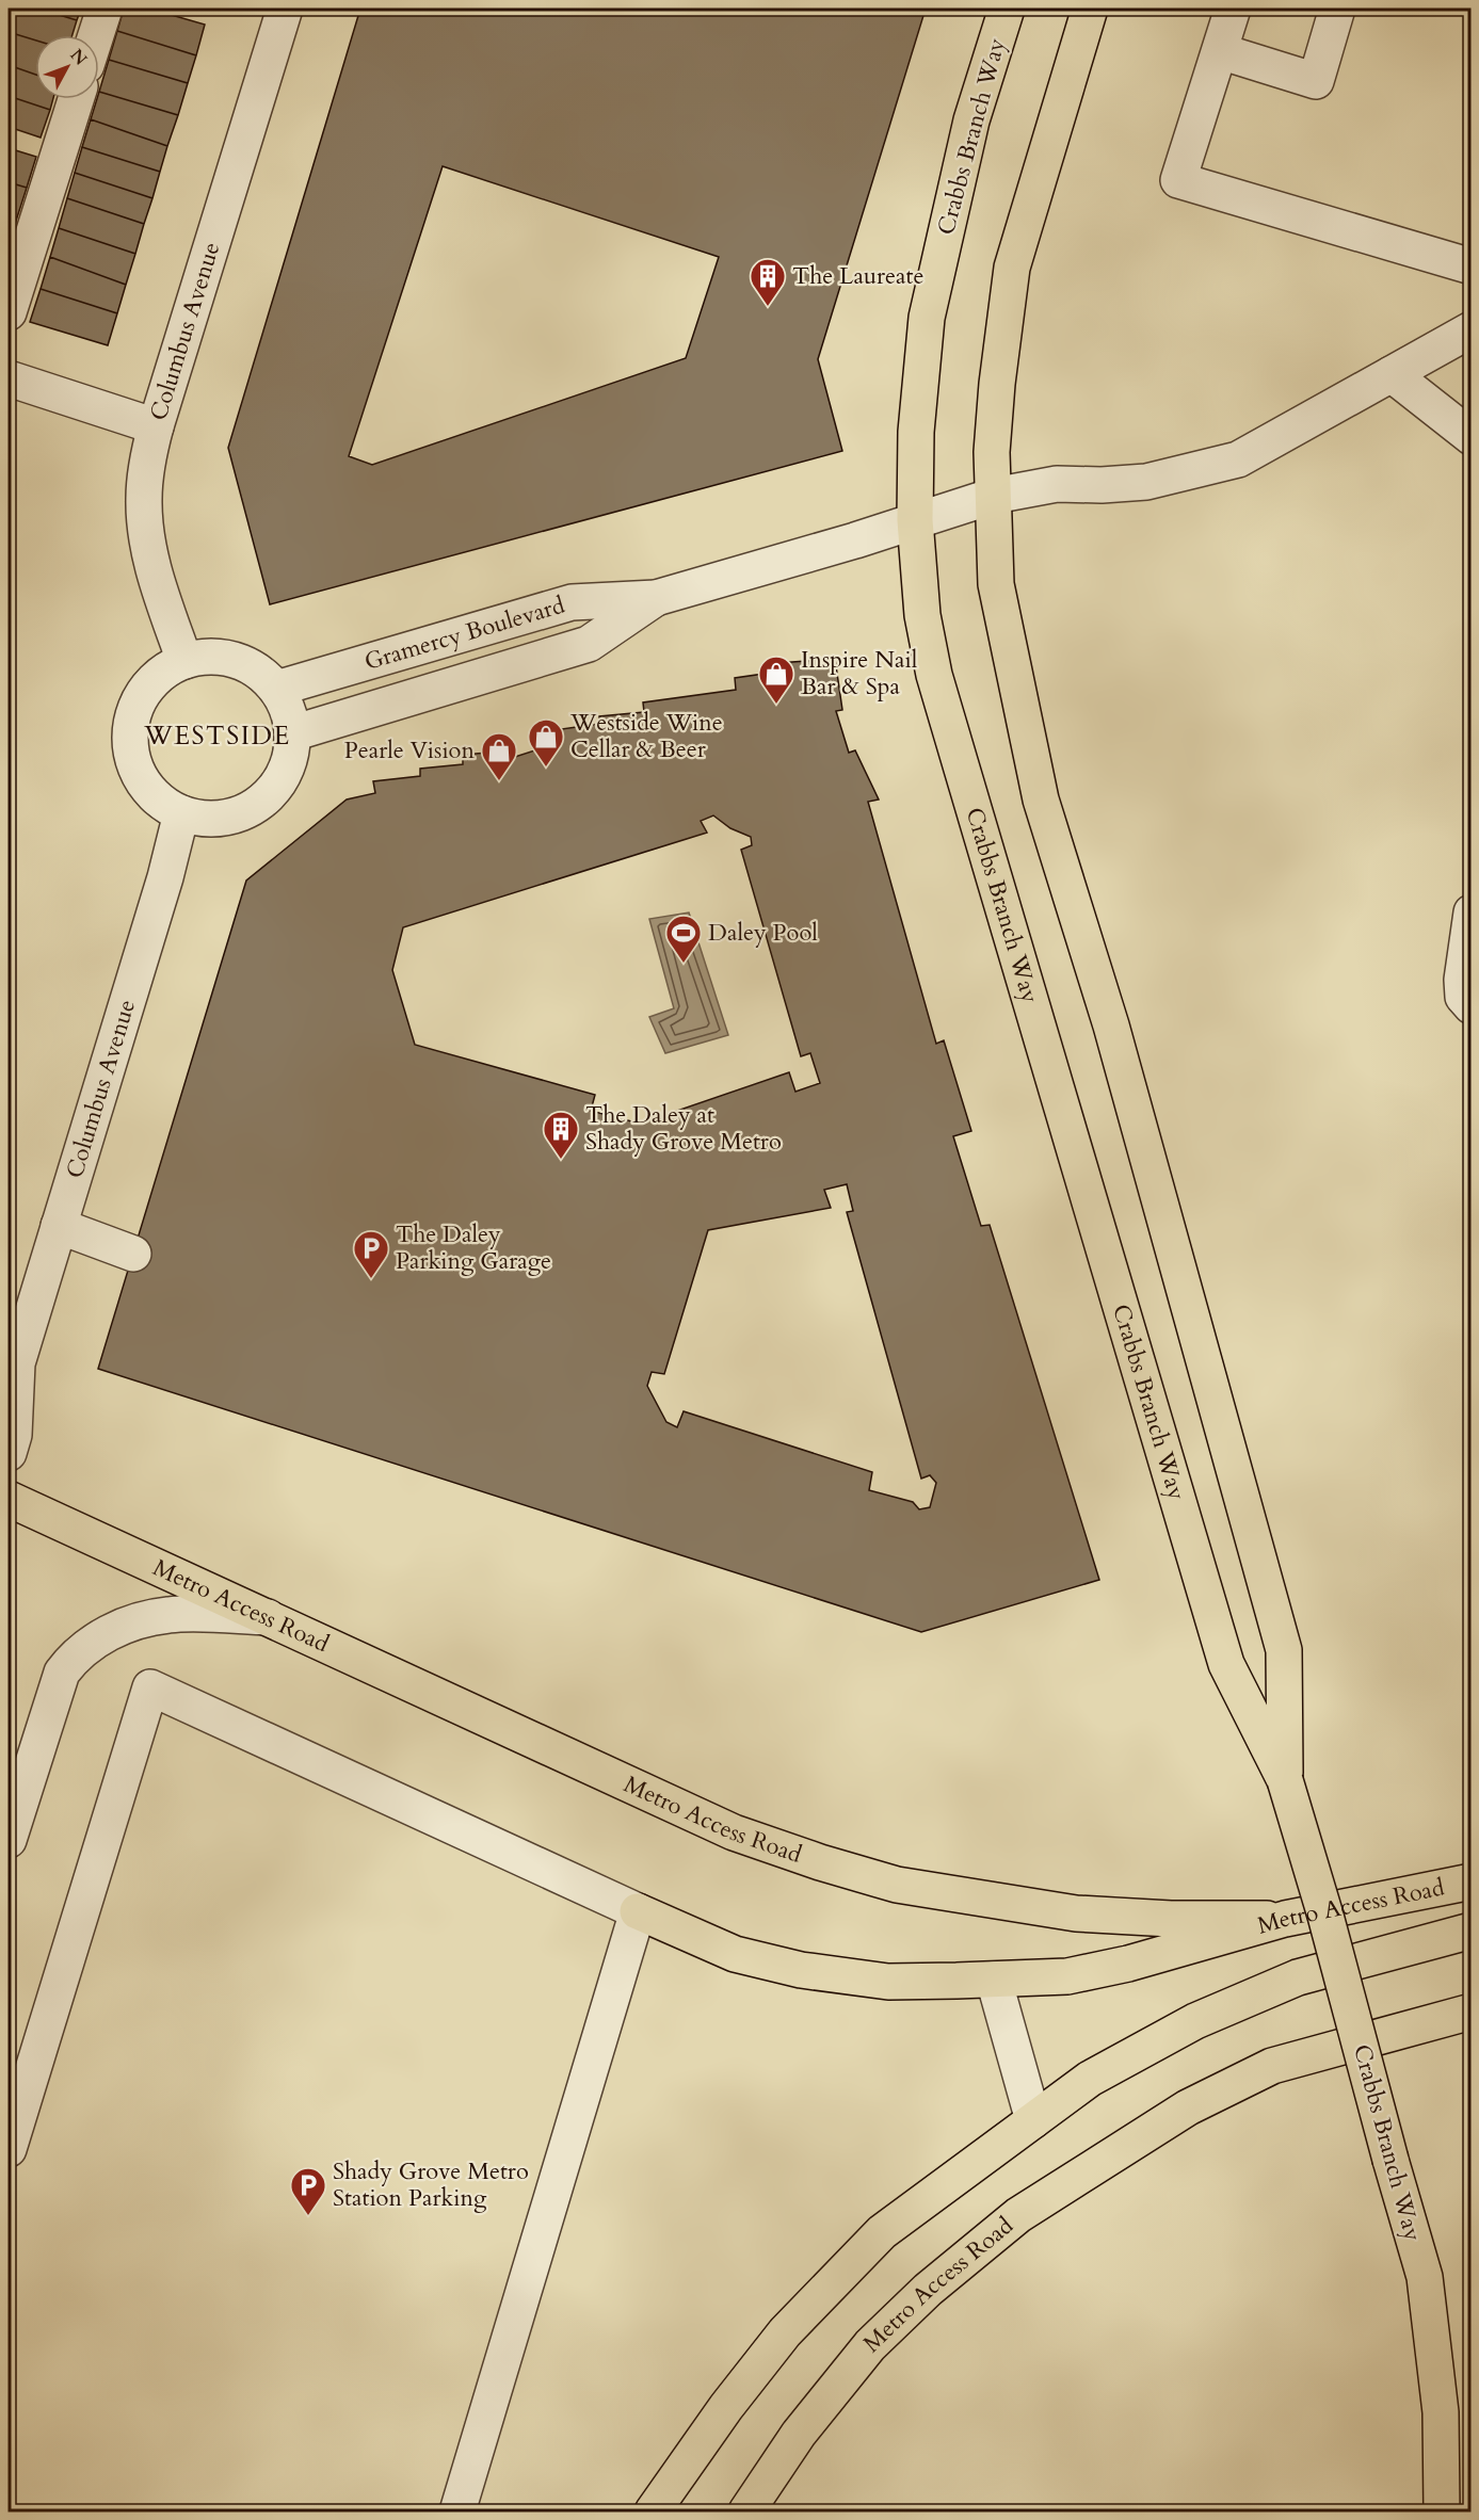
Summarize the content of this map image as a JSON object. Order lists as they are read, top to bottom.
{
  "streets": {
    "main road": ["Crabbs Branch Way", "Metro Access Road"],
    "street": ["Columbus Avenue", "Gramercy Boulevard"]
  },
  "crossings": [
    ["Crabbs Branch Way", "Gramercy Boulevard"],
    ["Columbus Avenue", "Gramercy Boulevard"]
  ],
  "districts": ["WESTSIDE"],
  "places": {
    "building": ["The Laureate", "The Daley at Shady Grove Metro"],
    "shop": ["Inspire Nail Bar & Spa", "Westside Wine Cellar & Beer", "Pearle Vision"],
    "sports": ["Daley Pool"],
    "parking": ["The Daley Parking Garage", "Shady Grove Metro Station Parking"]
  },
  "north": "top right"
}
